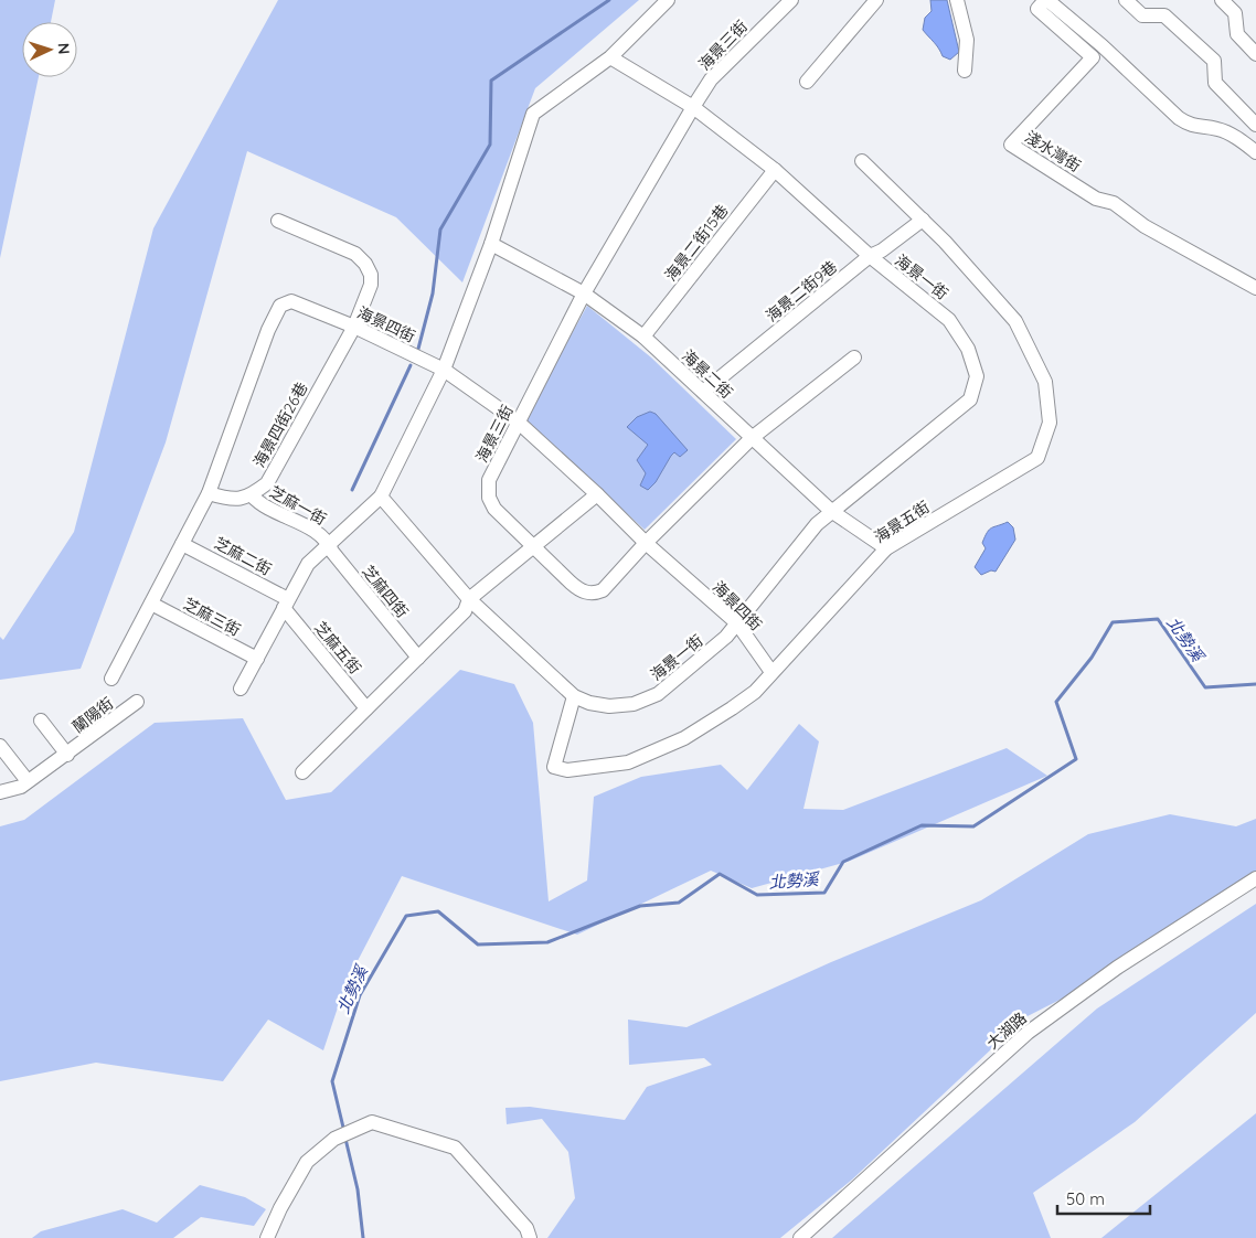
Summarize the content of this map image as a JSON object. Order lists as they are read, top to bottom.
{
  "streets": {
    "street": [
      "海景三街",
      "淺水灣街",
      "海景二街15巷",
      "海景一街",
      "海景二街9巷",
      "海景四街",
      "海景二街",
      "海景四街26巷",
      "芝麻一街",
      "海景五街",
      "芝麻二街",
      "芝麻四街",
      "芝麻三街",
      "芝麻五街",
      "蘭陽街",
      "大湖路"
    ]
  },
  "crossings": [
    ["海景三街", "海景一街"],
    ["海景三街", "海景四街"],
    ["海景三街", "海景二街"],
    ["海景二街15巷", "海景一街"],
    ["海景二街15巷", "海景二街"],
    ["海景一街", "海景二街9巷"],
    ["海景一街", "海景四街"],
    ["海景一街", "海景二街"],
    ["海景一街", "海景五街"],
    ["海景二街9巷", "海景二街"],
    ["海景二街9巷", "海景五街"],
    ["海景四街", "海景四街26巷"],
    ["海景四街", "海景五街"],
    ["海景四街", "芝麻二街"],
    ["海景四街", "芝麻三街"],
    ["海景二街", "海景五街"],
    ["海景四街26巷", "芝麻一街"],
    ["芝麻一街", "芝麻四街"],
    ["芝麻二街", "芝麻五街"]
  ],
  "water": ["北勢溪"],
  "scale_bar": "50 m",
  "north": "right"
}
